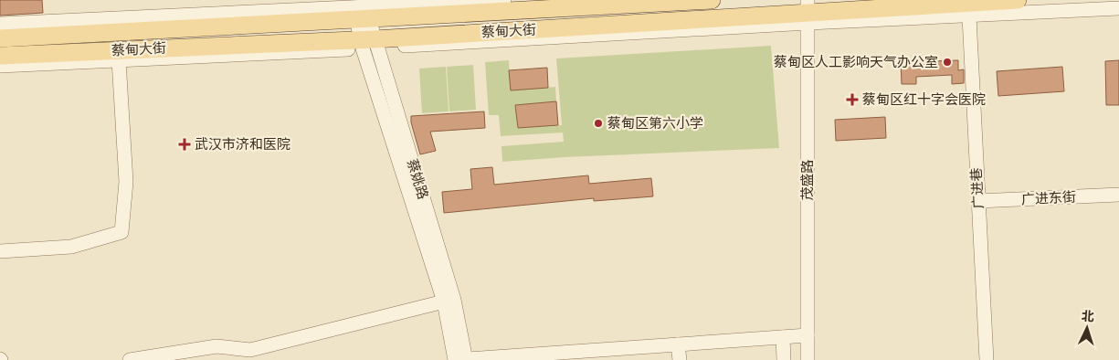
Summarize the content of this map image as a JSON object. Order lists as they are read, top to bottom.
{
  "streets": {
    "main road": ["蔡甸大街"],
    "street": [
      "蔡姚路",
      "茂盛路",
      "广进巷",
      "广进东街"
    ]
  },
  "crossings": [
    ["蔡甸大街", "蔡姚路"],
    ["蔡甸大街", "茂盛路"],
    ["广进巷", "广进东街"]
  ],
  "places": {
    "other": ["蔡甸区人工影响天气办公室", "蔡甸区第六小学"],
    "health": ["蔡甸区红十字会医院", "武汉市济和医院"]
  },
  "north": "top"
}
